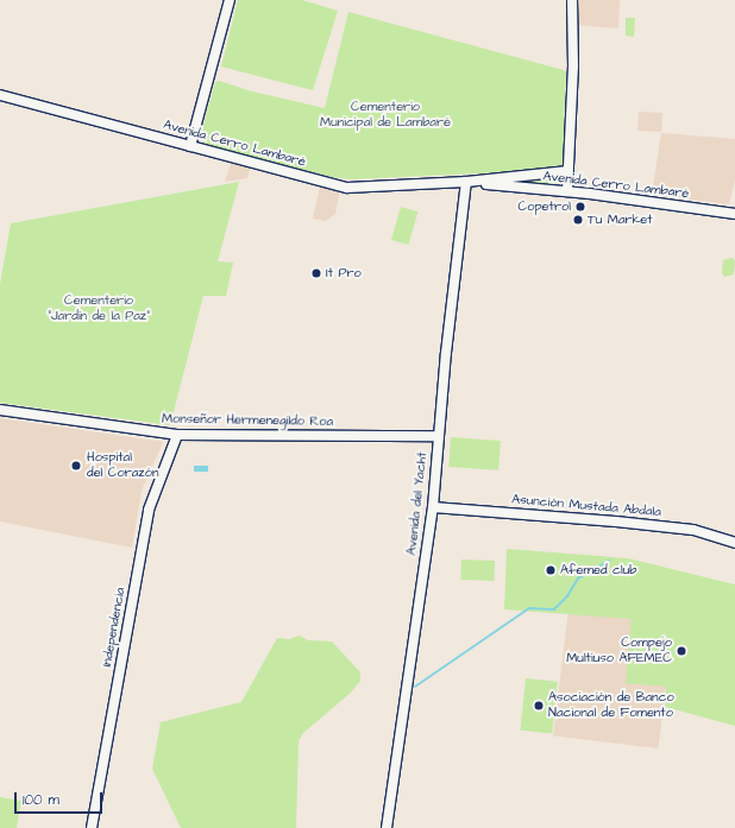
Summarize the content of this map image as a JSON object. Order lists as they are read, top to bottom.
{
  "streets": {
    "street": [
      "Avenida Cerro Lambaré",
      "Monseñor Hermenegildo Roa",
      "Avenida del Yacht",
      "Asunción Mustada Abdala",
      "Independencia"
    ]
  },
  "crossings": [
    ["Avenida Cerro Lambaré", "Avenida del Yacht"],
    ["Monseñor Hermenegildo Roa", "Avenida del Yacht"],
    ["Monseñor Hermenegildo Roa", "Independencia"],
    ["Avenida del Yacht", "Asunción Mustada Abdala"]
  ],
  "parks": ["Cementerio Municipal de Lambaré", "Cementerio \"Jardín de la Paz\""],
  "places": [
    "Copetrol",
    "Tu Market",
    "It Pro",
    "Hospital del Corazón",
    "Afemed club",
    "Compejo Multiuso AFEMEC",
    "Asociación de Banco Nacional de Fomento"
  ],
  "scale_bar": "100 m"
}
